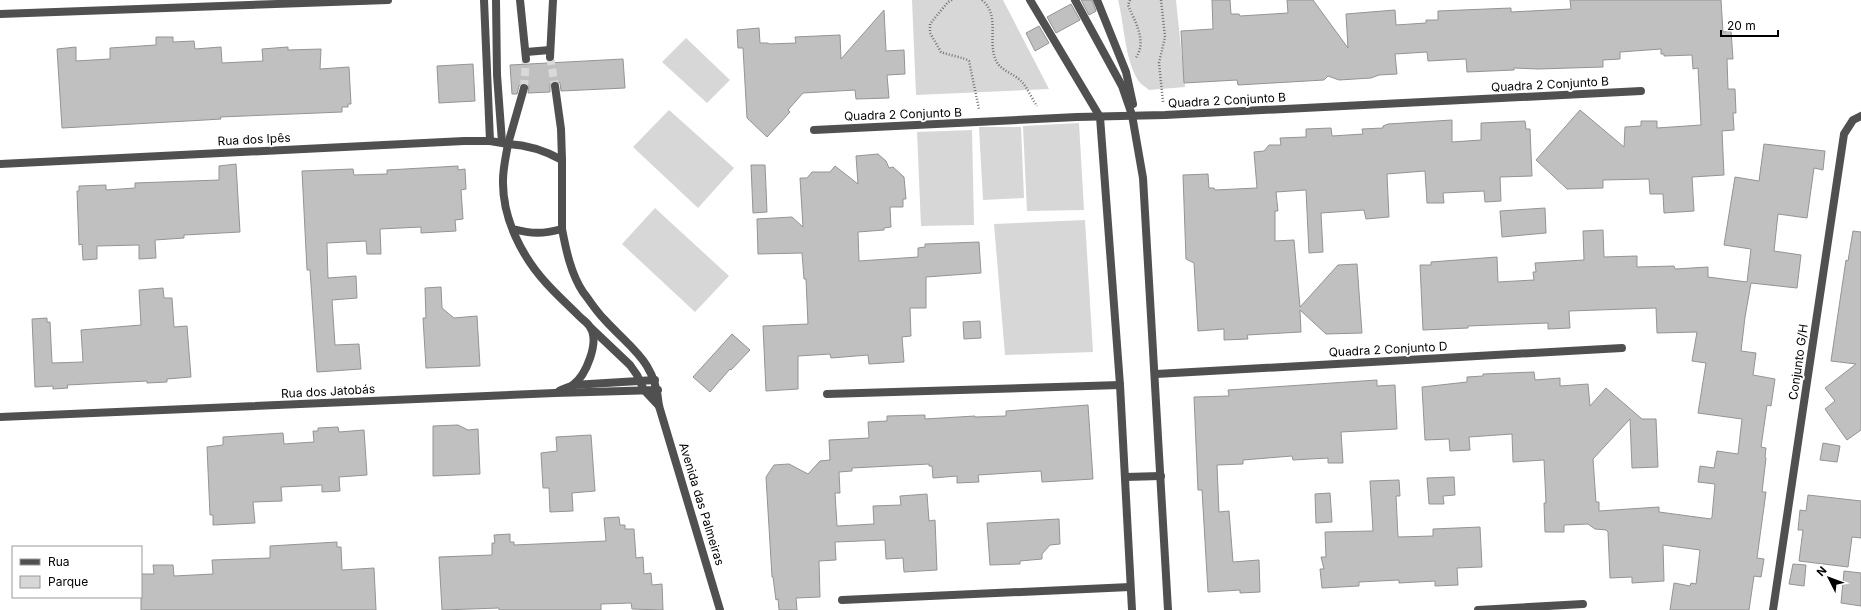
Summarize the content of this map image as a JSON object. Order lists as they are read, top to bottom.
{
  "streets": {
    "street": [
      "Quadra 2 Conjunto B",
      "Rua dos Ipês",
      "Quadra 2 Conjunto D",
      "Conjunto G/H",
      "Rua dos Jatobás",
      "Avenida das Palmeiras"
    ]
  },
  "crossings": [
    ["Rua dos Ipês", "Avenida das Palmeiras"],
    ["Rua dos Jatobás", "Avenida das Palmeiras"]
  ],
  "legend": ["Rua", "Parque"],
  "scale_bar": "20 m",
  "north": "top left"
}
